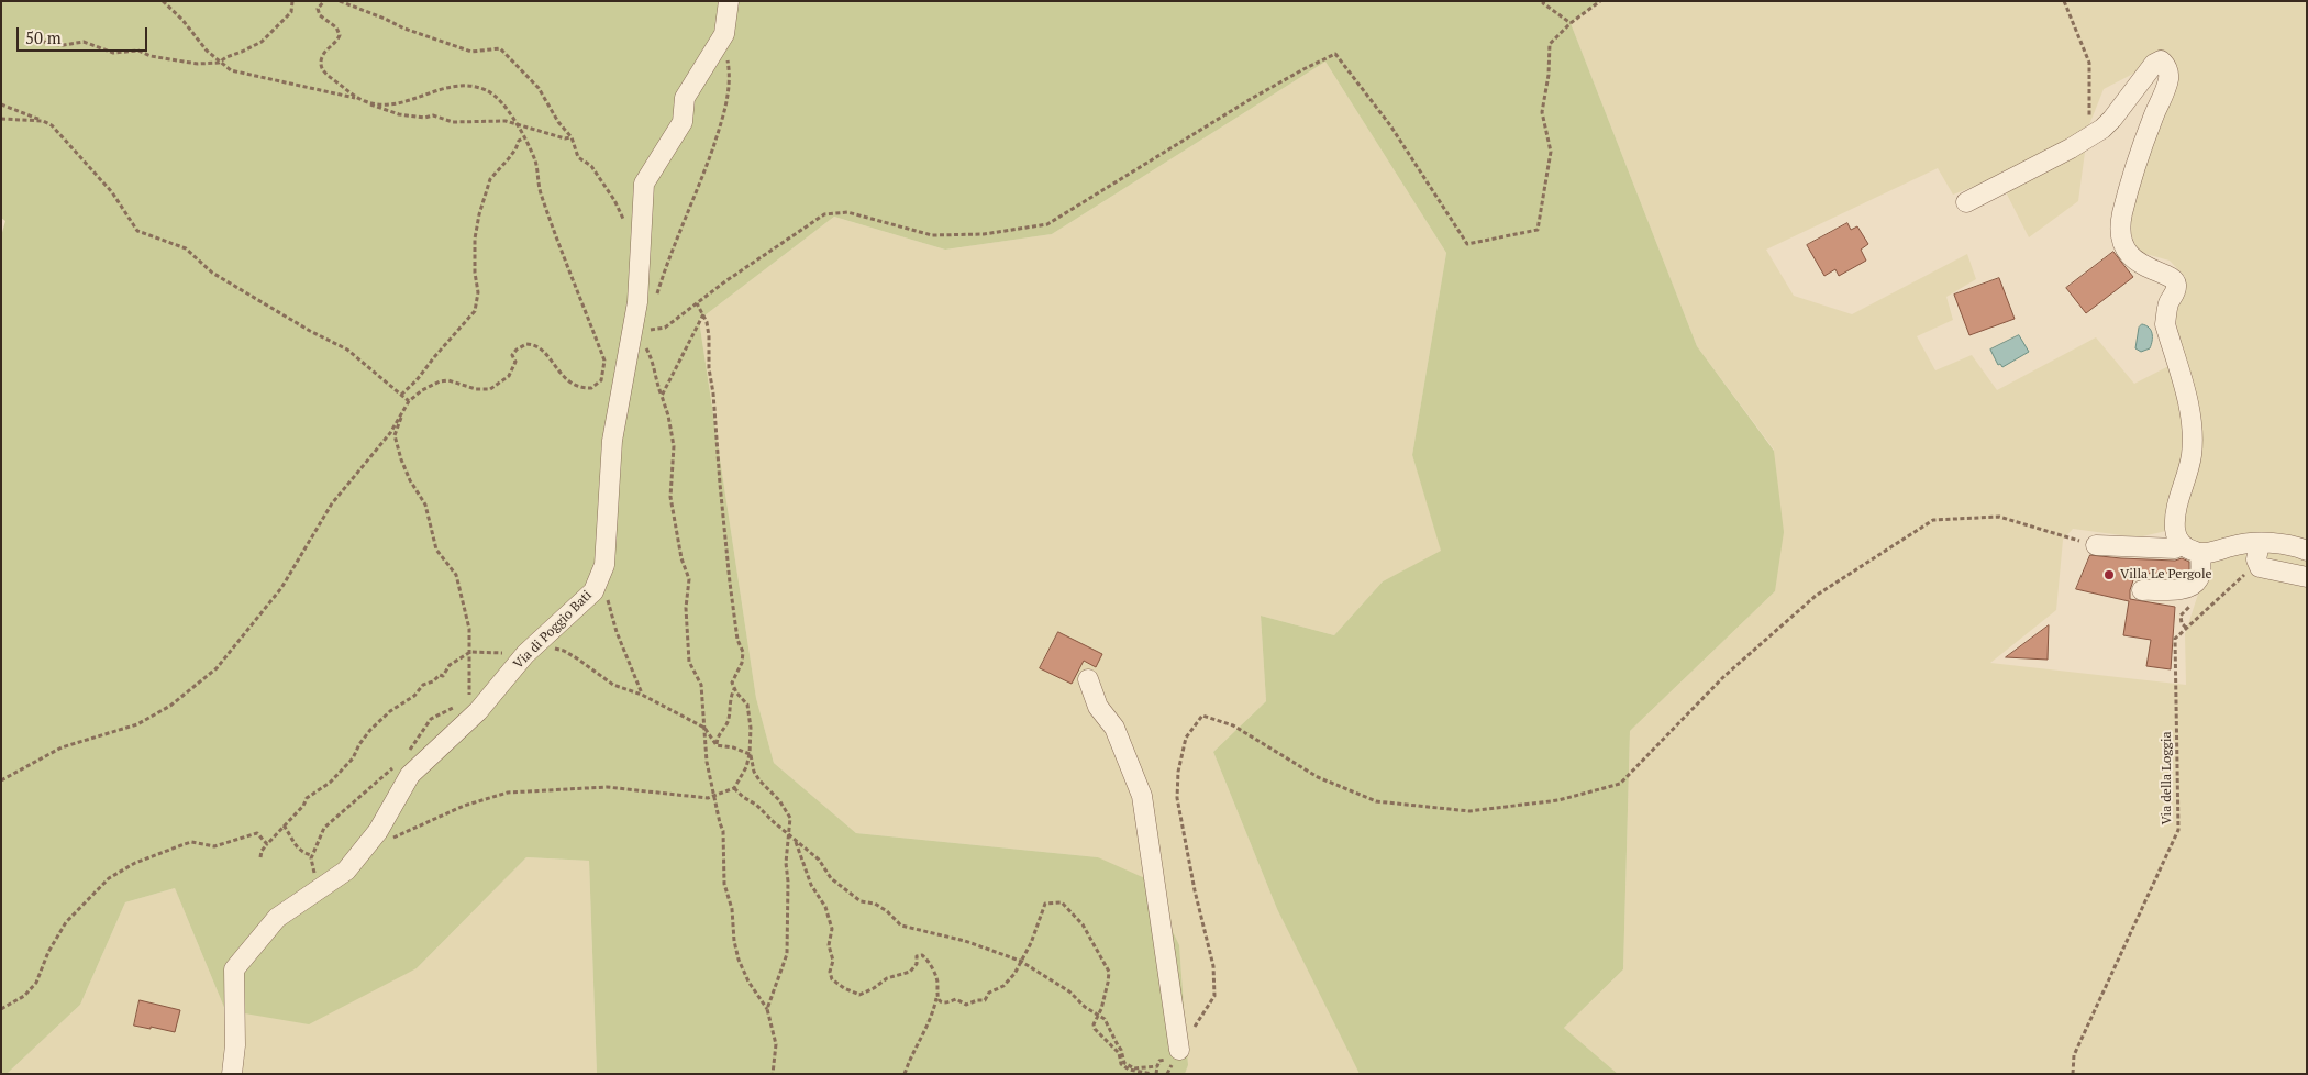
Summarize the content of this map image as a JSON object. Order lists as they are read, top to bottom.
{
  "streets": {
    "street": ["Via di Poggio Bati"],
    "path": ["Via della Loggia"]
  },
  "places": ["Villa Le Pergole"],
  "scale_bar": "50 m"
}
